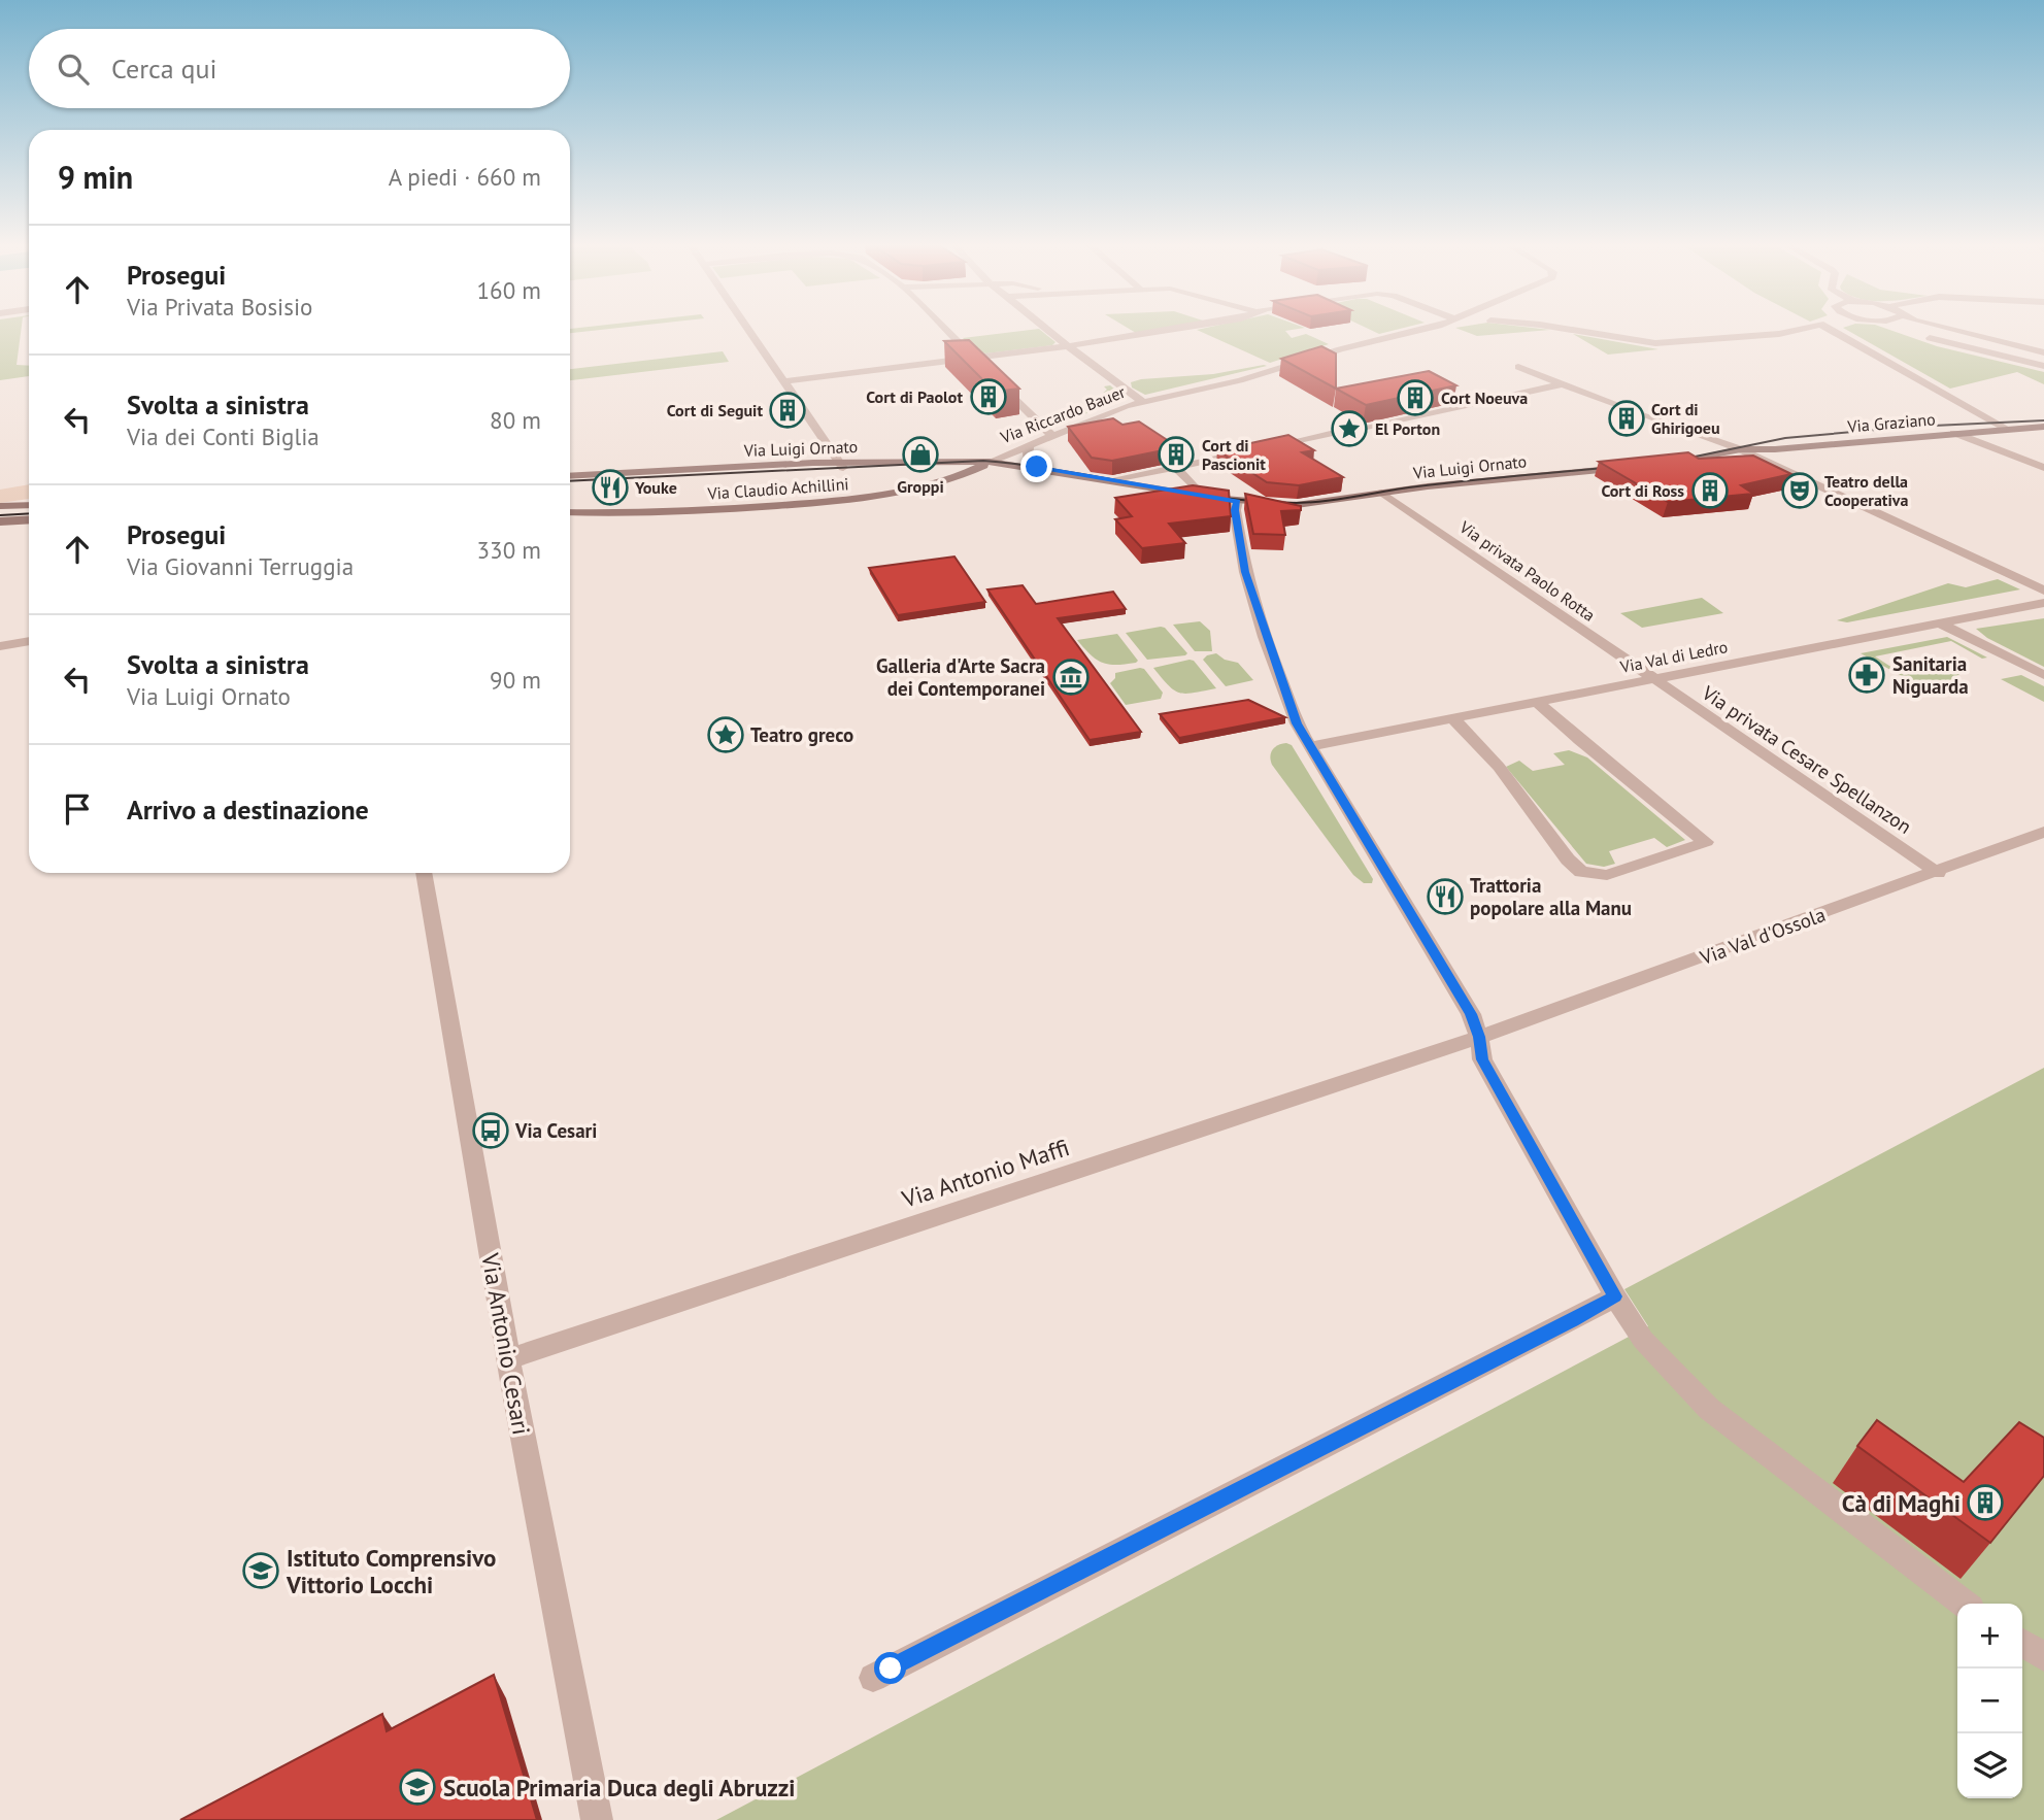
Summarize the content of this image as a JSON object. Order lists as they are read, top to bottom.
{
  "streets": {
    "main road": ["Via Graziano", "Via Luigi Ornato", "Via Claudio Achillini"],
    "street": [
      "Via Riccardo Bauer",
      "Via privata Paolo Rotta",
      "Via Val di Ledro",
      "Via privata Cesare Spellanzon",
      "Via Val d'Ossola",
      "Via Antonio Maffi",
      "Via Antonio Cesari"
    ]
  },
  "crossings": [
    ["Via Riccardo Bauer", "Via Luigi Ornato"],
    ["Via Riccardo Bauer", "Via Claudio Achillini"],
    ["Via Luigi Ornato", "Via Claudio Achillini"],
    ["Via Luigi Ornato", "Via privata Paolo Rotta"],
    ["Via privata Paolo Rotta", "Via Val di Ledro"],
    ["Via privata Paolo Rotta", "Via privata Cesare Spellanzon"],
    ["Via Val di Ledro", "Via privata Cesare Spellanzon"],
    ["Via privata Cesare Spellanzon", "Via Val d'Ossola"],
    ["Via Val d'Ossola", "Via Antonio Maffi"],
    ["Via Antonio Maffi", "Via Antonio Cesari"]
  ],
  "places": {
    "building": [
      "Cort di Paolot",
      "Cort Noeuva",
      "Cort di Seguit",
      "Cort di Ghirigoeu",
      "Cort di Pascionit",
      "Cort di Ross",
      "Cà di Maghi"
    ],
    "place": ["El Porton", "Teatro greco"],
    "shop": ["Groppi"],
    "restaurant": ["Youke", "Trattoria popolare alla Manu"],
    "theatre": ["Teatro della Cooperativa"],
    "pharmacy": ["Sanitaria Niguarda"],
    "museum": ["Galleria d'Arte Sacra dei Contemporanei"],
    "bus stop": ["Via Cesari"],
    "school or university": ["Istituto Comprensivo Vittorio Locchi", "Scuola Primaria Duca degli Abruzzi"]
  },
  "page": {
    "search": "Cerca qui",
    "heading": ["9 min", "A piedi · 660 m"],
    "list": [
      ["Prosegui", "Via Privata Bosisio", "160 m"],
      ["Svolta a sinistra", "Via dei Conti Biglia", "80 m"],
      ["Prosegui", "Via Giovanni Terruggia", "330 m"],
      ["Svolta a sinistra", "Via Luigi Ornato", "90 m"],
      "Arrivo a destinazione"
    ],
    "map_buttons": ["+", "−"]
  }
}
